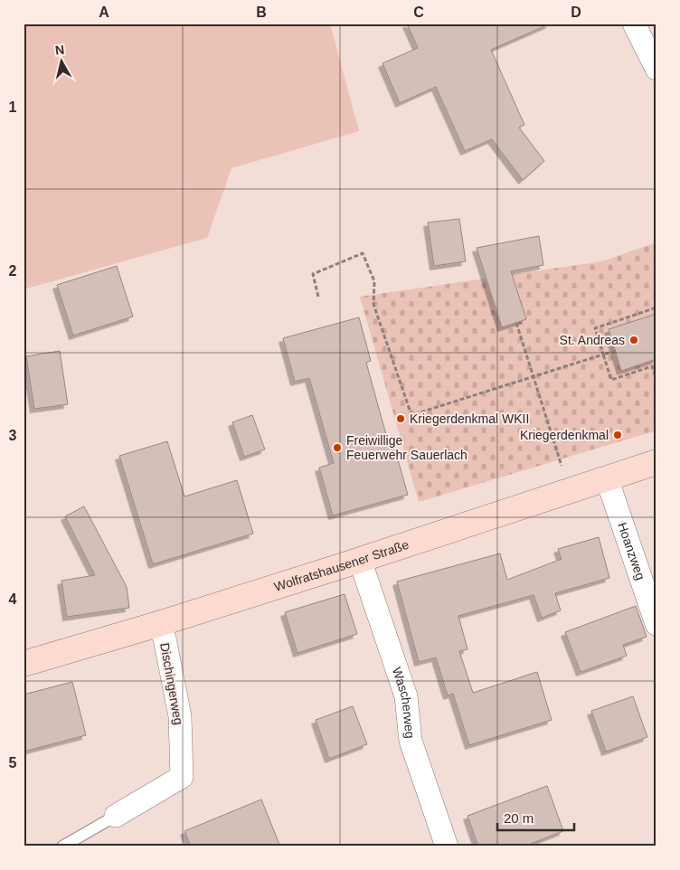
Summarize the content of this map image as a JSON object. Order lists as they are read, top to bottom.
{
  "streets": {
    "main road": ["Wolfratshausener Straße"],
    "street": ["Hoanzweg", "Dischingerweg", "Wascherweg"]
  },
  "crossings": [
    ["Hoanzweg", "Wolfratshausener Straße"],
    ["Wolfratshausener Straße", "Dischingerweg"],
    ["Wolfratshausener Straße", "Wascherweg"]
  ],
  "places": [
    "St. Andreas",
    "Kriegerdenkmal WKII",
    "Kriegerdenkmal",
    "Freiwillige Feuerwehr Sauerlach"
  ],
  "scale_bar": "20 m",
  "north": "top",
  "grid": {
    "columns": [
      "A",
      "B",
      "C",
      "D"
    ],
    "rows": [
      "1",
      "2",
      "3",
      "4",
      "5"
    ]
  }
}
